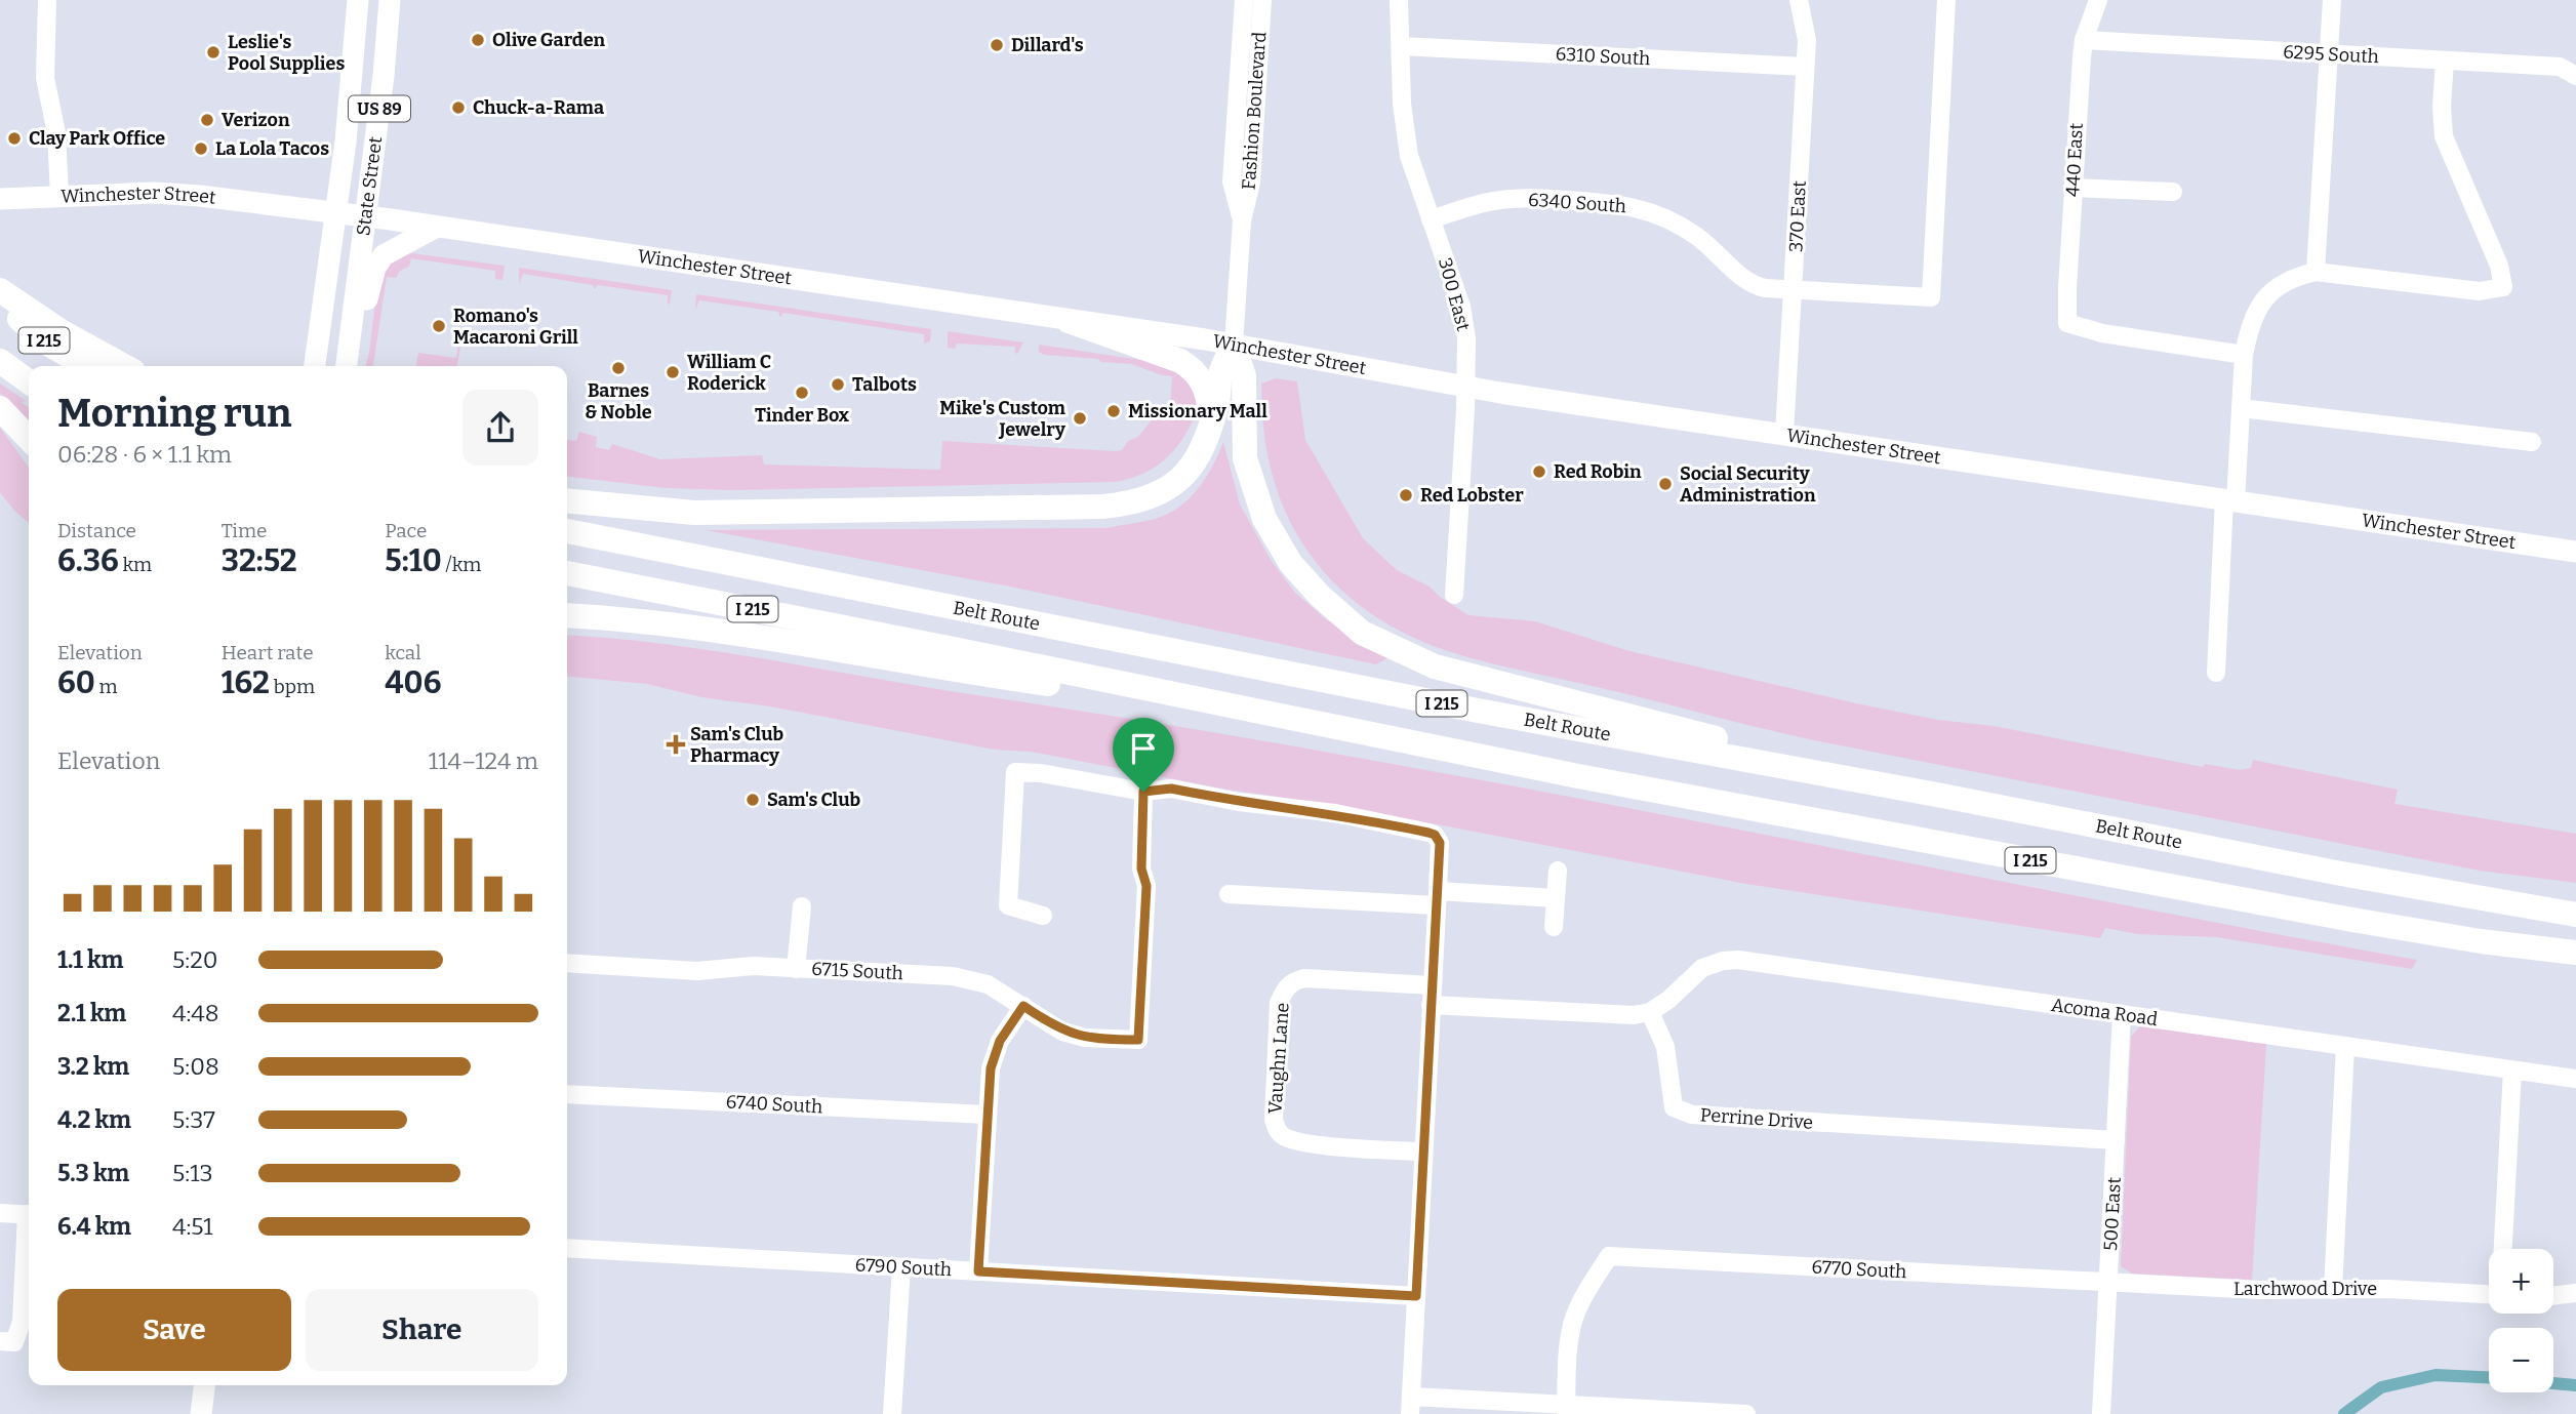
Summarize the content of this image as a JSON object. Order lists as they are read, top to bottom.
{
  "streets": {
    "highway": ["I 215", "Belt Route"],
    "main road": ["US 89", "State Street", "Winchester Street"],
    "street": [
      "6295 South",
      "6310 South",
      "Fashion Boulevard",
      "440 East",
      "6340 South",
      "370 East",
      "300 East",
      "6715 South",
      "Acoma Road",
      "Vaughn Lane",
      "6740 South",
      "Perrine Drive",
      "500 East",
      "6790 South",
      "6770 South",
      "Larchwood Drive"
    ]
  },
  "crossings": [
    ["6295 South", "440 East"],
    ["6310 South", "370 East"],
    ["6310 South", "300 East"],
    ["Fashion Boulevard", "Winchester Street"],
    ["State Street", "Winchester Street"],
    ["Winchester Street", "370 East"],
    ["Winchester Street", "300 East"],
    ["6340 South", "370 East"],
    ["6340 South", "300 East"],
    ["Acoma Road", "Perrine Drive"],
    ["Acoma Road", "500 East"],
    ["Perrine Drive", "500 East"],
    ["500 East", "6770 South"],
    ["500 East", "Larchwood Drive"],
    ["6770 South", "Larchwood Drive"]
  ],
  "places": {
    "other": [
      "Olive Garden",
      "Dillard's",
      "Leslie's Pool Supplies",
      "Chuck-a-Rama",
      "Verizon",
      "Clay Park Office",
      "La Lola Tacos",
      "Romano's Macaroni Grill",
      "Barnes & Noble",
      "William C Roderick",
      "Talbots",
      "Tinder Box",
      "Missionary Mall",
      "Mike's Custom Jewelry",
      "Red Robin",
      "Social Security Administration",
      "Red Lobster",
      "Sam's Club"
    ],
    "health": ["Sam's Club Pharmacy"]
  },
  "page": {
    "heading": ["Morning run", "06:28 · 6 × 1.1 km"],
    "stats": [
      ["Distance", "6.36 km"],
      ["Time", "32:52"],
      ["Pace", "5:10 /km"],
      ["Elevation", "60 m"],
      ["Heart rate", "162 bpm"],
      ["kcal", "406"]
    ],
    "chart": ["Elevation", "114–124 m"],
    "list": [
      {
        "name": "1.1 km",
        "note": "5:20"
      },
      {
        "name": "2.1 km",
        "note": "4:48"
      },
      {
        "name": "3.2 km",
        "note": "5:08"
      },
      {
        "name": "4.2 km",
        "note": "5:37"
      },
      {
        "name": "5.3 km",
        "note": "5:13"
      },
      {
        "name": "6.4 km",
        "note": "4:51"
      }
    ],
    "map_buttons": ["+", "−"],
    "buttons": ["Save", "Share"]
  }
}
